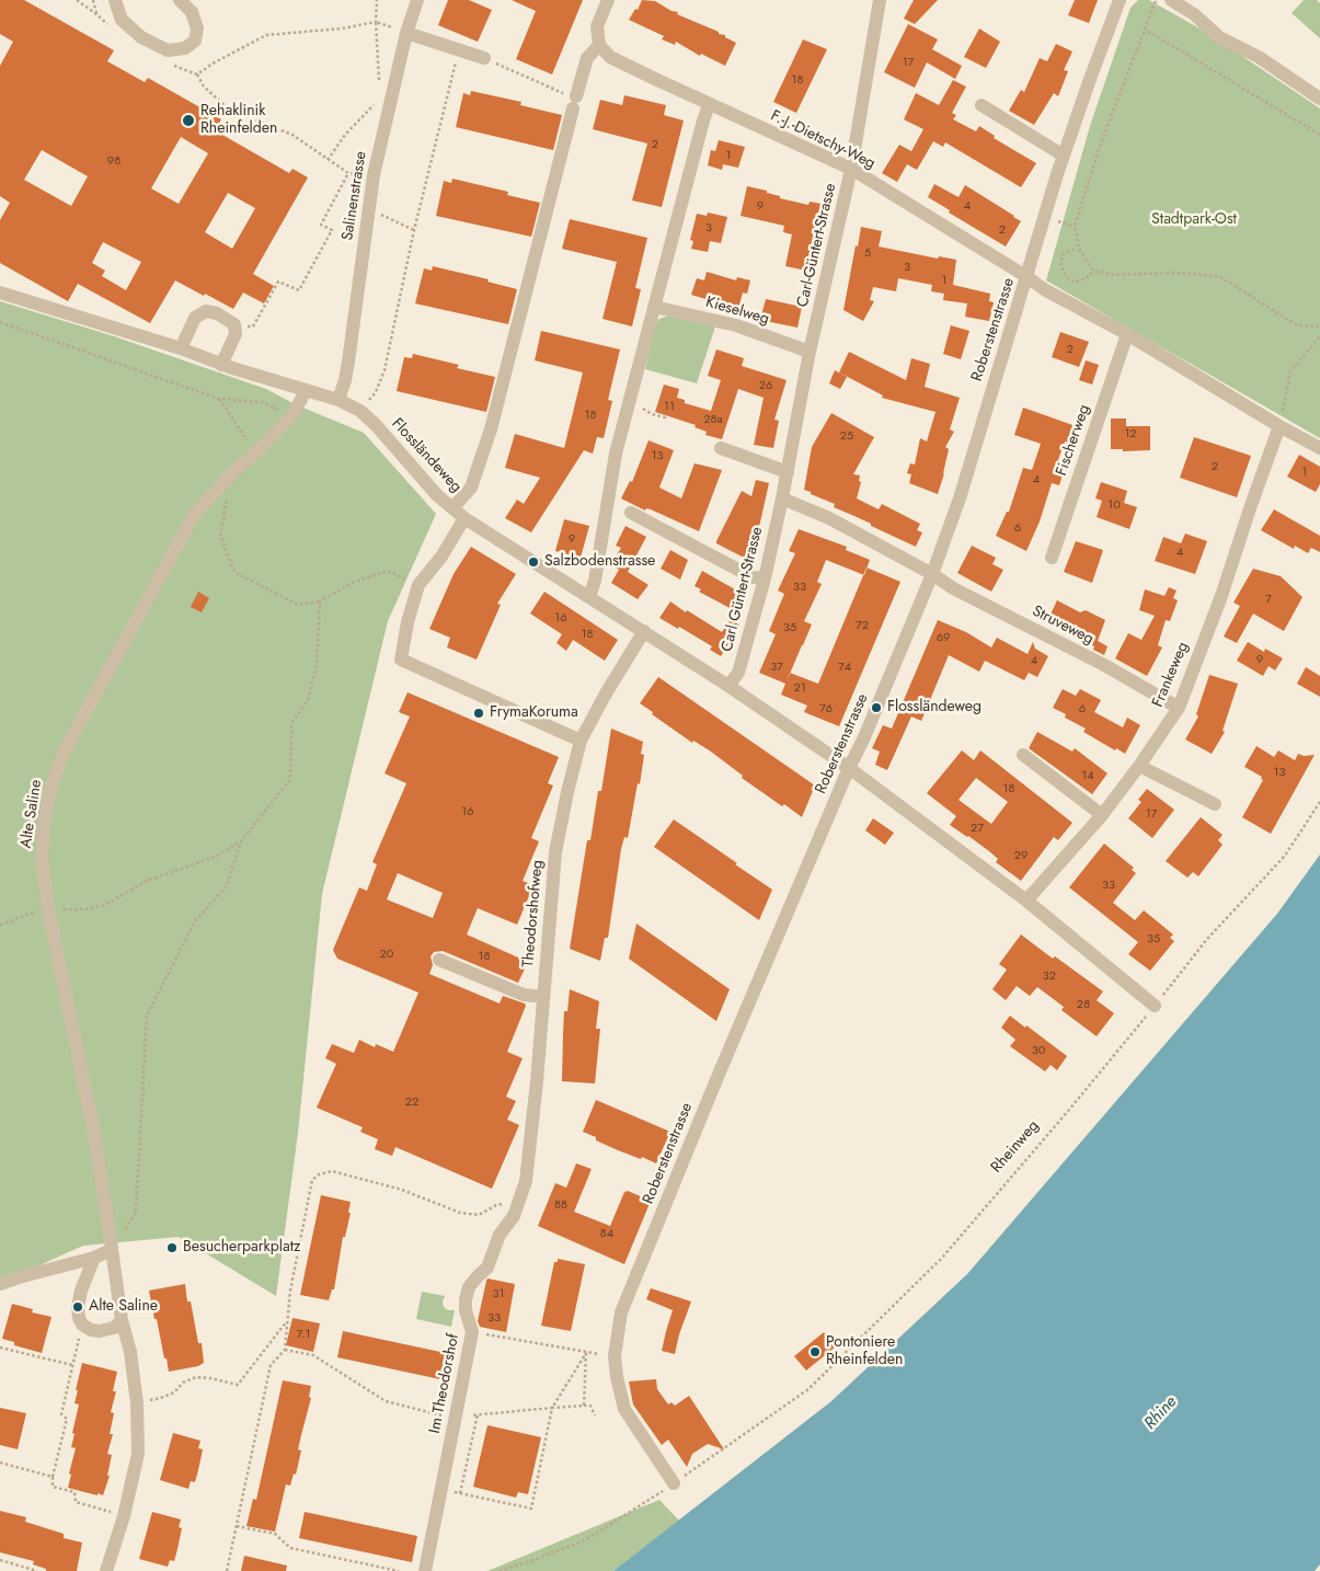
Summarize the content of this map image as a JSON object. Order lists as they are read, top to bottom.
{
  "streets": {
    "street": [
      "F.-J.-Dietschy-Weg",
      "Salinenstrasse",
      "Carl-Güntert-Strasse",
      "Kieselweg",
      "Roberstenstrasse",
      "Fischerweg",
      "Flossländeweg",
      "Carl Güntert-Strasse",
      "Struveweg",
      "Frankeweg",
      "Alte Saline",
      "Theodorshofweg",
      "Im Theodorshof"
    ],
    "path": ["Rheinweg"]
  },
  "crossings": [
    ["F.-J.-Dietschy-Weg", "Carl-Güntert-Strasse"],
    ["F.-J.-Dietschy-Weg", "Roberstenstrasse"],
    ["Salinenstrasse", "Flossländeweg"],
    ["Carl-Güntert-Strasse", "Kieselweg"],
    ["Carl-Güntert-Strasse", "Carl Güntert-Strasse"],
    ["Carl-Güntert-Strasse", "Struveweg"],
    ["Roberstenstrasse", "Flossländeweg"],
    ["Roberstenstrasse", "Struveweg"],
    ["Flossländeweg", "Carl Güntert-Strasse"],
    ["Flossländeweg", "Frankeweg"],
    ["Flossländeweg", "Alte Saline"],
    ["Flossländeweg", "Theodorshofweg"],
    ["Flossländeweg", "Rheinweg"],
    ["Carl Güntert-Strasse", "Struveweg"],
    ["Struveweg", "Frankeweg"],
    ["Theodorshofweg", "Im Theodorshof"]
  ],
  "water": ["Rhine"],
  "parks": ["Stadtpark-Ost"],
  "places": [
    "Rehaklinik Rheinfelden",
    "Salzbodenstrasse",
    "Flossländeweg",
    "FrymaKoruma",
    "Besucherparkplatz",
    "Alte Saline",
    "Pontoniere Rheinfelden"
  ],
  "house_numbers": [
    "17",
    "18",
    "2",
    "1",
    "98",
    "9",
    "4",
    "3",
    "2",
    "5",
    "3",
    "1",
    "2",
    "26",
    "11",
    "18",
    "28a",
    "12",
    "25",
    "13",
    "2",
    "1",
    "4",
    "10",
    "6",
    "9",
    "4",
    "33",
    "7",
    "16",
    "72",
    "35",
    "18",
    "69",
    "9",
    "4",
    "37",
    "74",
    "21",
    "76",
    "6",
    "13",
    "14",
    "18",
    "16",
    "17",
    "27",
    "29",
    "33",
    "35",
    "20",
    "18",
    "32",
    "28",
    "30",
    "22",
    "88",
    "84",
    "31",
    "33",
    "7.1"
  ]
}
